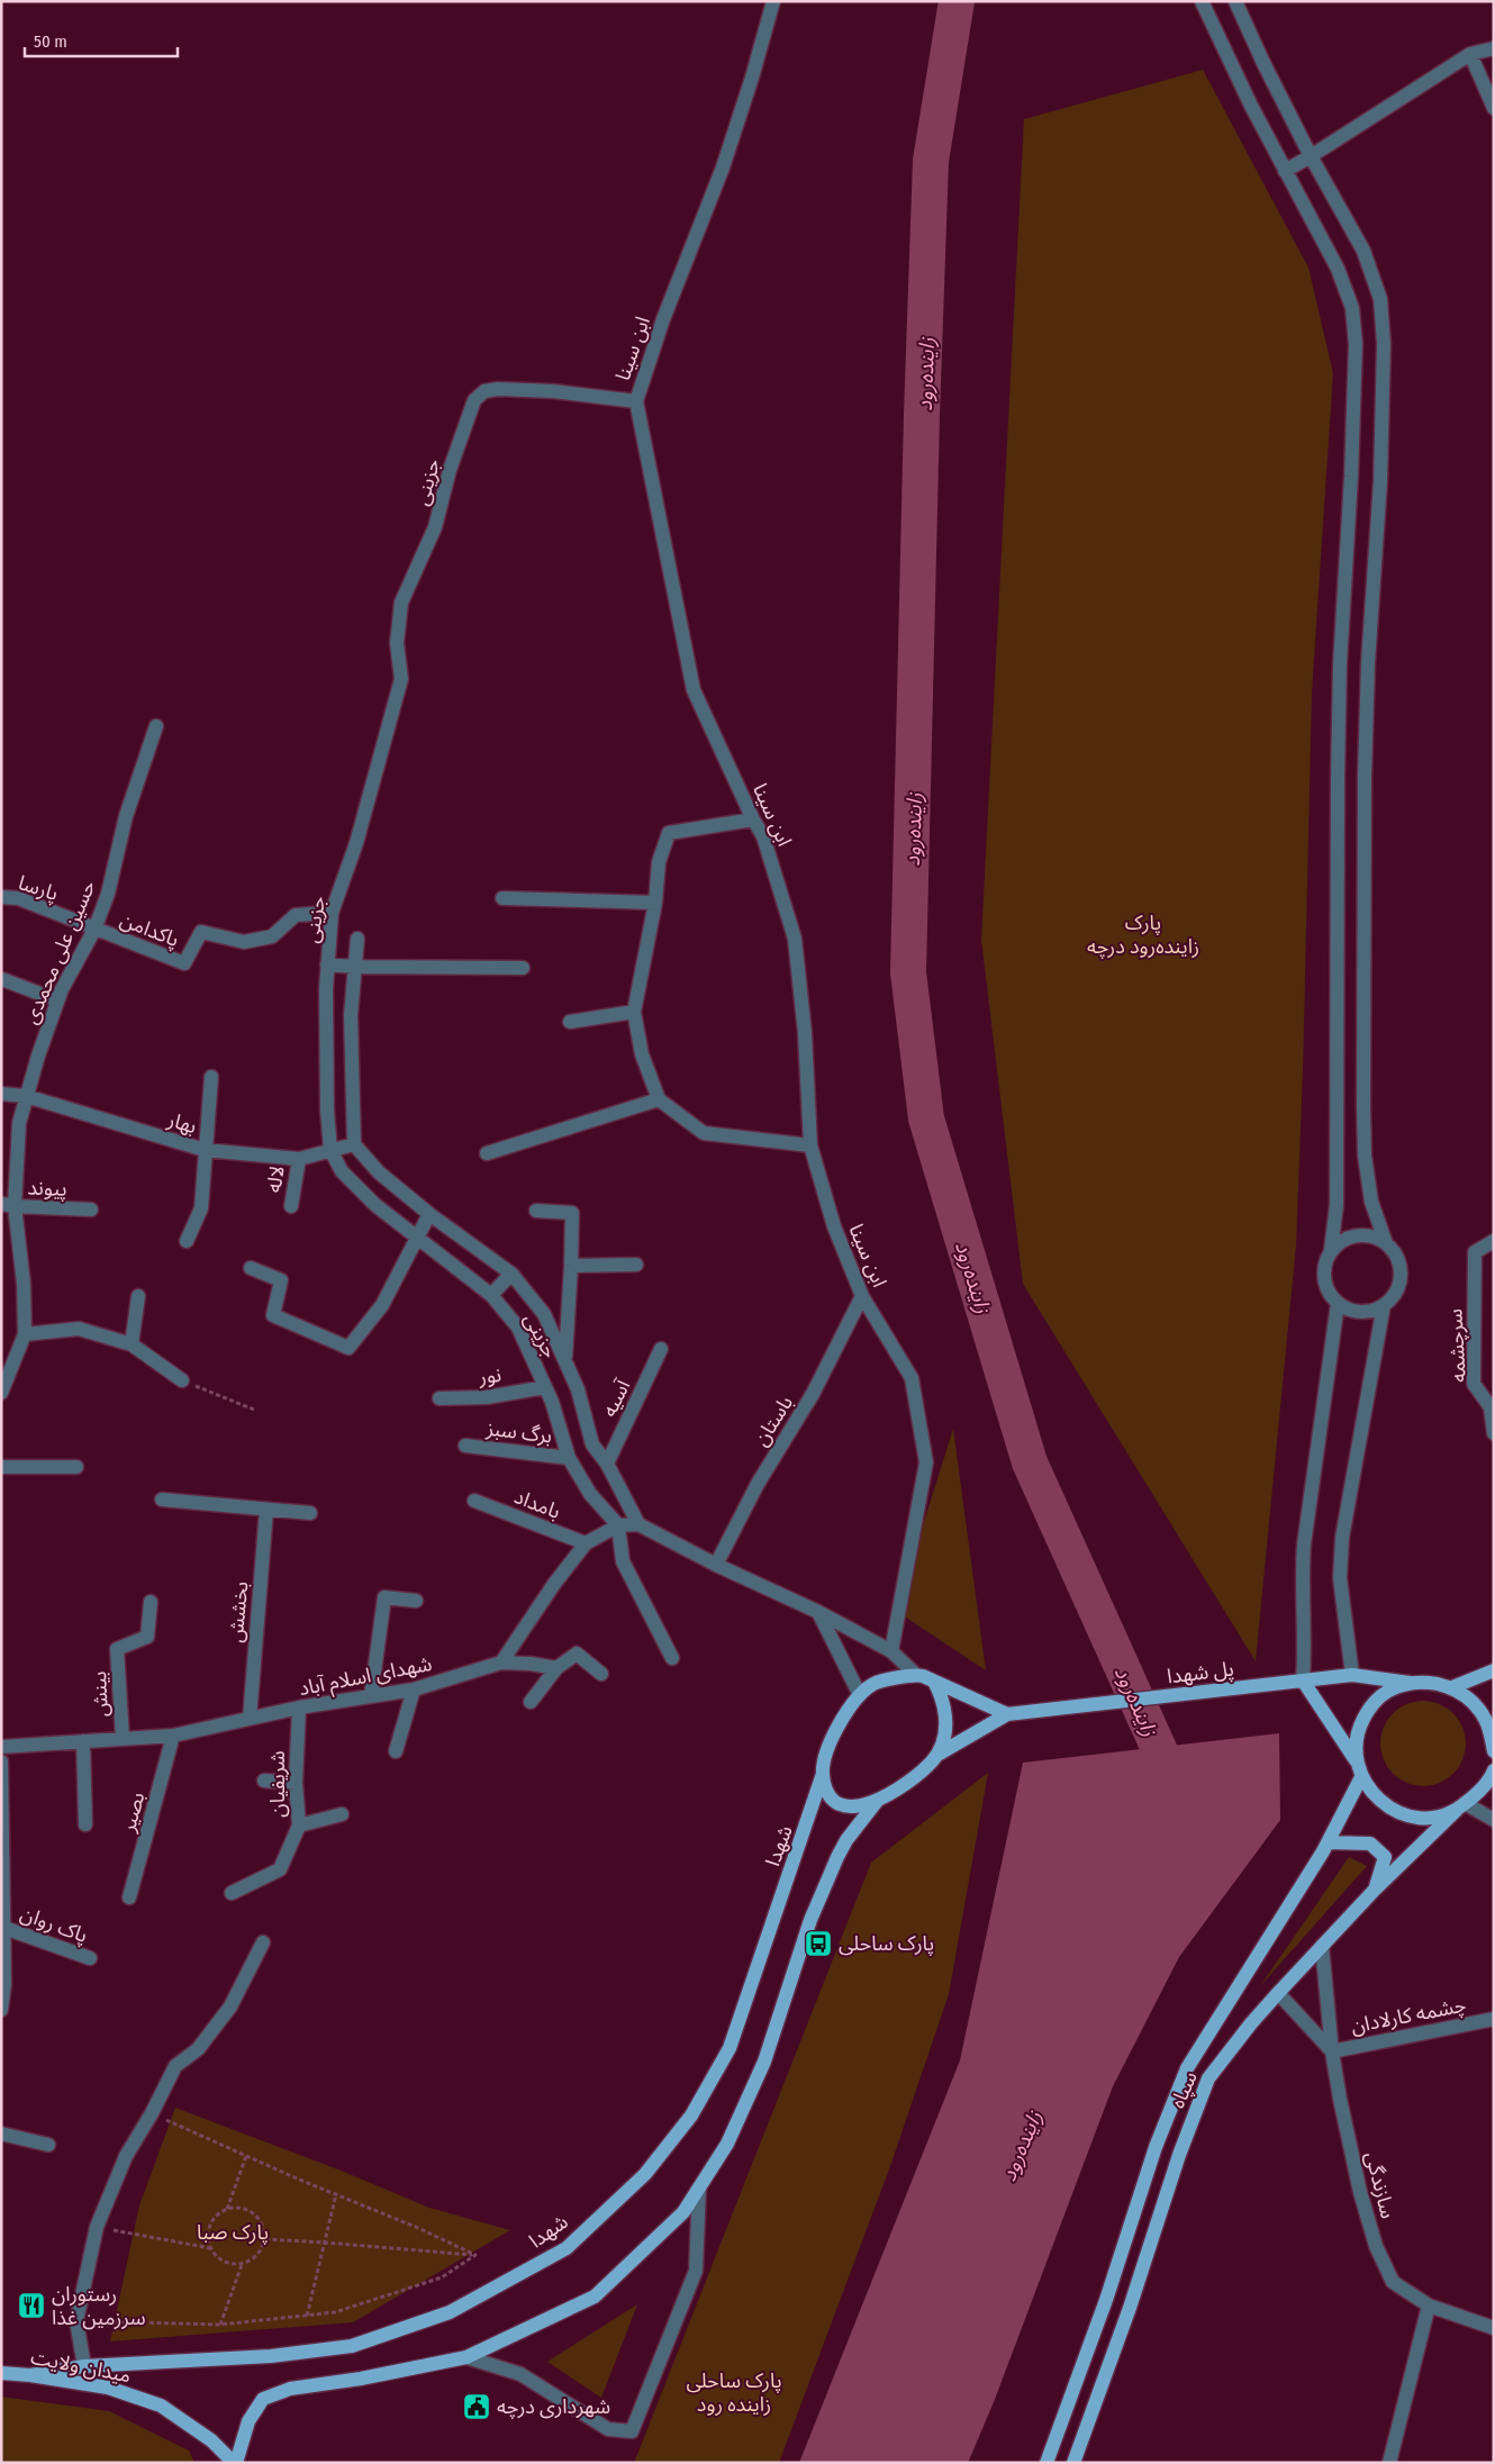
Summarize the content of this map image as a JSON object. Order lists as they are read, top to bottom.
{
  "streets": {
    "main road": [
      "پل شهدا",
      "شهدا",
      "سپاه",
      "میدان ولایت"
    ],
    "street": [
      "ابن سینا",
      "جزینی",
      "پارسا",
      "پاکدامن",
      "حسین علی محمدی",
      "بهار",
      "لاله",
      "پیوند",
      "سرچشمه",
      "نور",
      "آسیه",
      "باستان",
      "برگ سبز",
      "بامداد",
      "بخشش",
      "شهدای اسلام آباد",
      "بینش",
      "شریفیان",
      "بصیر",
      "پاک روان",
      "چشمه کارلادان",
      "سازندگی"
    ]
  },
  "crossings": [
    ["ابن سینا", "جزینی"],
    ["ابن سینا", "باستان"],
    ["جزینی", "پاکدامن"],
    ["جزینی", "بهار"],
    ["جزینی", "نور"],
    ["جزینی", "برگ سبز"],
    ["پارسا", "پاکدامن"],
    ["پارسا", "حسین علی محمدی"],
    ["پاکدامن", "حسین علی محمدی"],
    ["حسین علی محمدی", "بهار"],
    ["حسین علی محمدی", "پیوند"],
    ["بهار", "لاله"],
    ["بخشش", "شهدای اسلام آباد"],
    ["شهدای اسلام آباد", "بینش"],
    ["شهدای اسلام آباد", "شریفیان"],
    ["شهدای اسلام آباد", "بصیر"],
    ["شهدا", "میدان ولایت"],
    ["چشمه کارلادان", "سازندگی"],
    ["سپاه", "سازندگی"]
  ],
  "water": ["زاینده‌رود"],
  "parks": ["پارک زاینده‌رود درچه", "پارک صبا", "پارک ساحلی زاینده رود"],
  "places": {
    "bus stop": ["پارک ساحلی"],
    "restaurant": ["رستوران سرزمین غذا"],
    "public building": ["شهرداری درچه"]
  },
  "scale_bar": "50 m"
}
